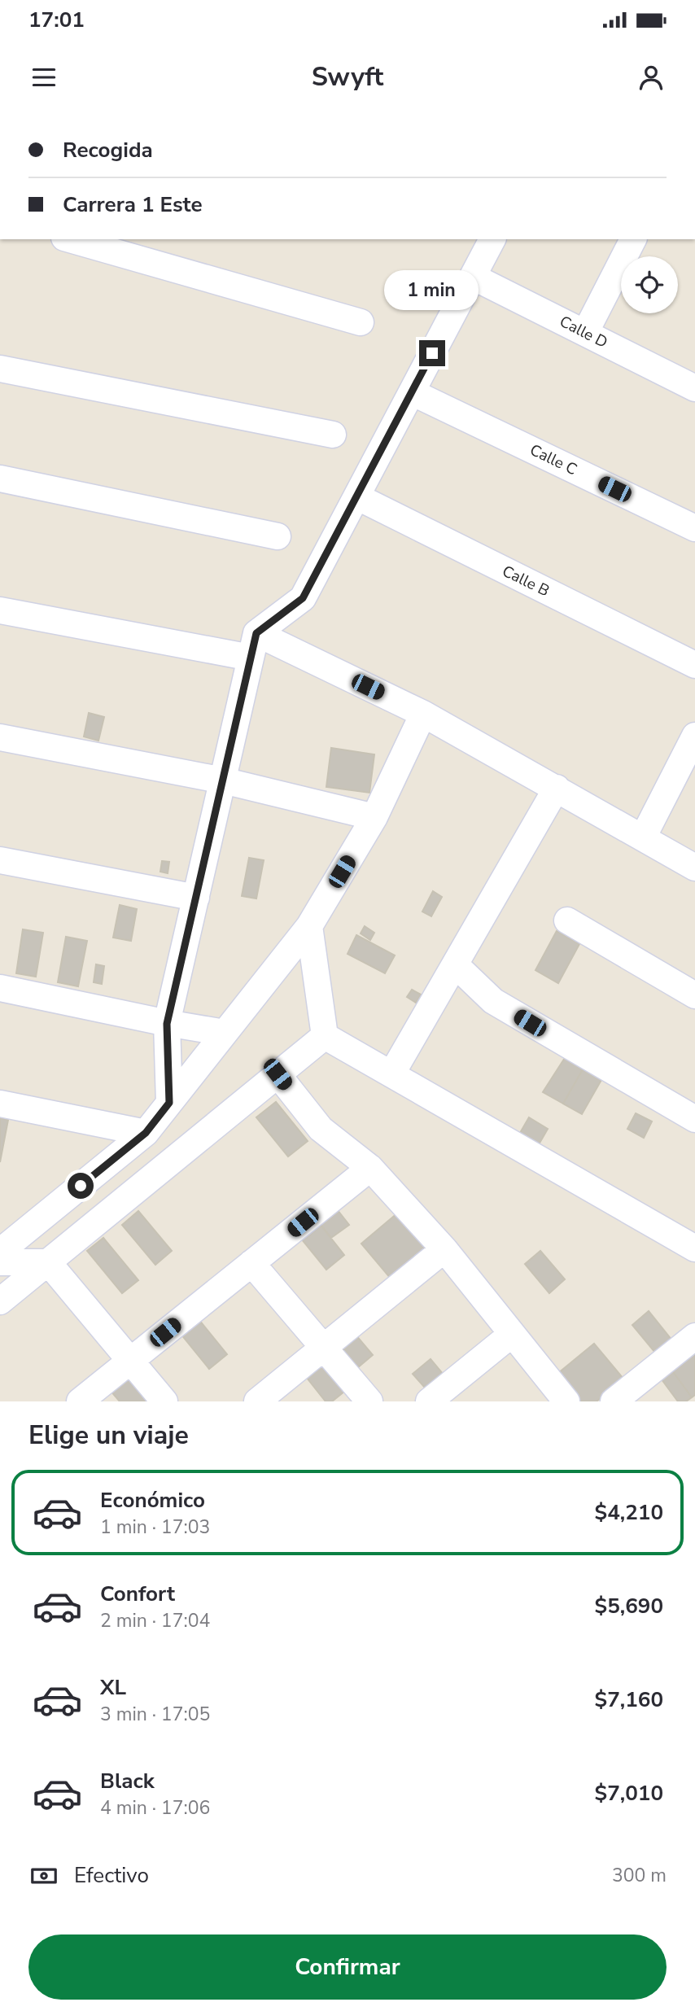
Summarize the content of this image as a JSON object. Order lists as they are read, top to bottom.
{
  "streets": {
    "street": ["Calle D", "Calle C", "Calle B"]
  },
  "page": {
    "status": "17:01",
    "header": "Swyft",
    "banner": ["Recogida", "Carrera 1 Este"],
    "bubble": "1 min",
    "heading": "Elige un viaje",
    "list": [
      {
        "name": "Económico",
        "note": "1 min · 17:03",
        "value": "$4,210"
      },
      {
        "name": "Confort",
        "note": "2 min · 17:04",
        "value": "$5,690"
      },
      {
        "name": "XL",
        "note": "3 min · 17:05",
        "value": "$7,160"
      },
      {
        "name": "Black",
        "note": "4 min · 17:06",
        "value": "$7,010"
      }
    ],
    "pay": ["Efectivo", "300 m"],
    "buttons": "Confirmar"
  }
}
